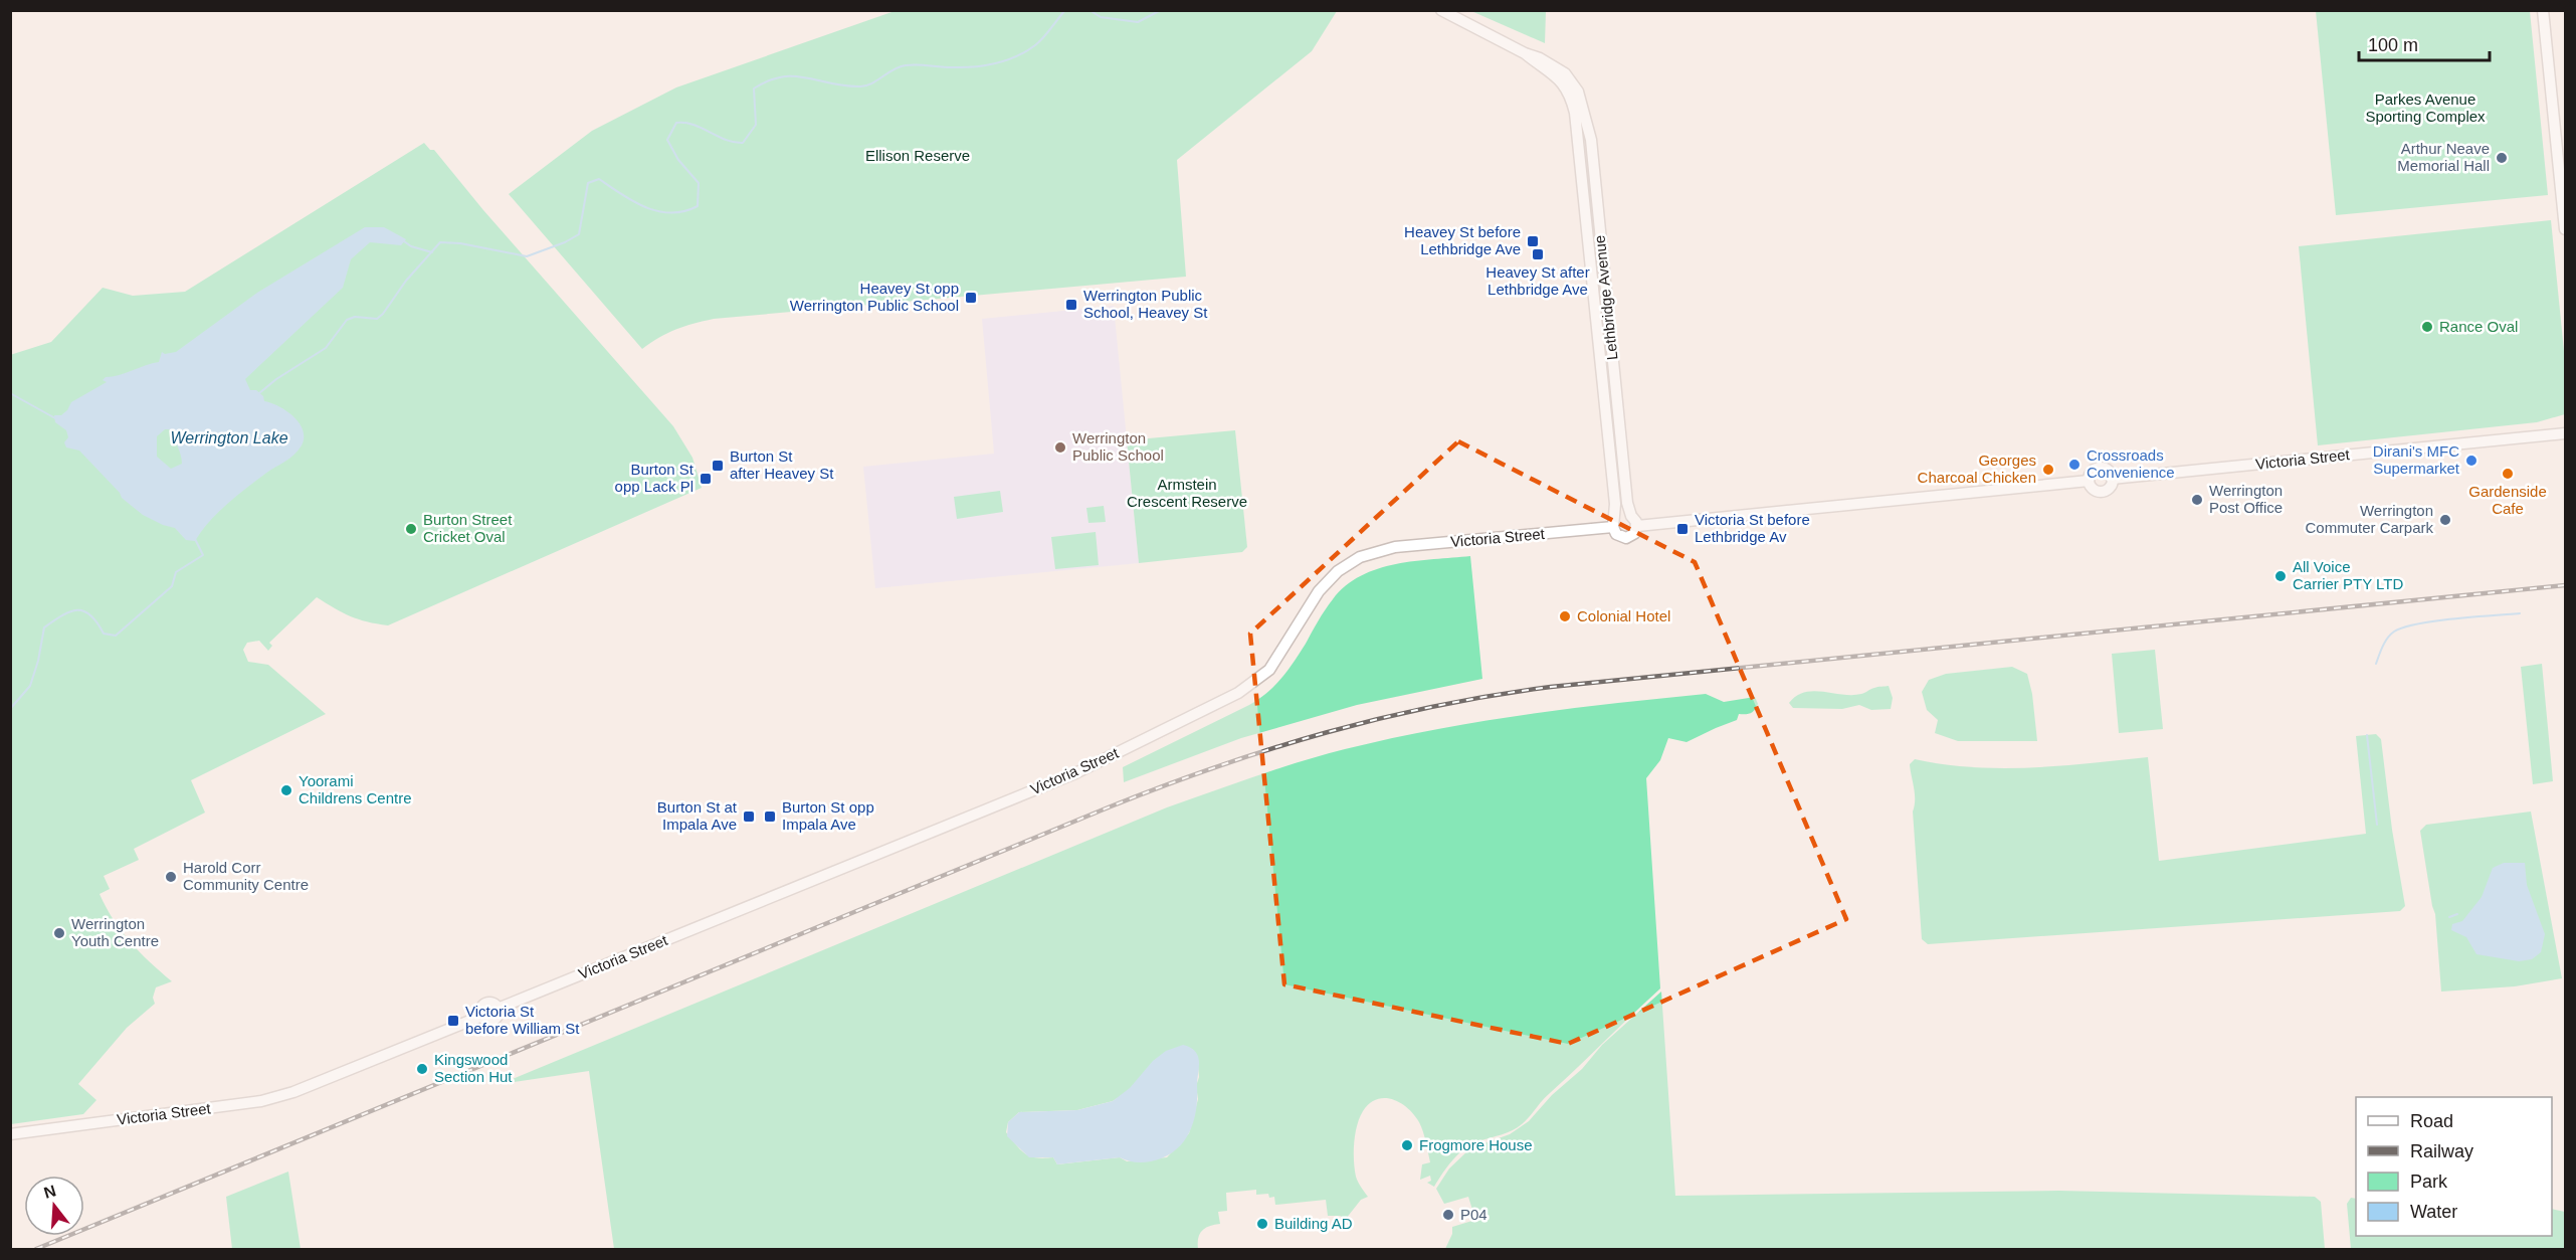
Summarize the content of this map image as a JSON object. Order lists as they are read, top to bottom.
{
  "streets": {
    "street": ["Lethbridge Avenue", "Victoria Street"]
  },
  "crossings": [
    ["Lethbridge Avenue", "Victoria Street"]
  ],
  "water": ["Werrington Lake"],
  "parks": ["Parkes Avenue Sporting Complex", "Ellison Reserve", "Armstein Crescent Reserve"],
  "places": {
    "other": [
      "Arthur Neave Memorial Hall",
      "Rance Oval",
      "Werrington Public School",
      "Dirani's MFC Supermarket",
      "Crossroads Convenience",
      "Georges Charcoal Chicken",
      "Gardenside Cafe",
      "Werrington Post Office",
      "Werrington Commuter Carpark",
      "Burton Street Cricket Oval",
      "All Voice Carrier PTY LTD",
      "Colonial Hotel",
      "Yoorami Childrens Centre",
      "Harold Corr Community Centre",
      "Werrington Youth Centre",
      "Kingswood Section Hut",
      "Frogmore House",
      "P04",
      "Building AD"
    ],
    "transit": [
      "Heavey St before Lethbridge Ave",
      "Heavey St after Lethbridge Ave",
      "Heavey St opp Werrington Public School",
      "Werrington Public School, Heavey St",
      "Burton St after Heavey St",
      "Burton St opp Lack Pl",
      "Victoria St before Lethbridge Av",
      "Burton St at Impala Ave",
      "Burton St opp Impala Ave",
      "Victoria St before William St"
    ]
  },
  "legend": [
    "Road",
    "Railway",
    "Park",
    "Water"
  ],
  "scale_bar": "100 m",
  "north": "top"
}
